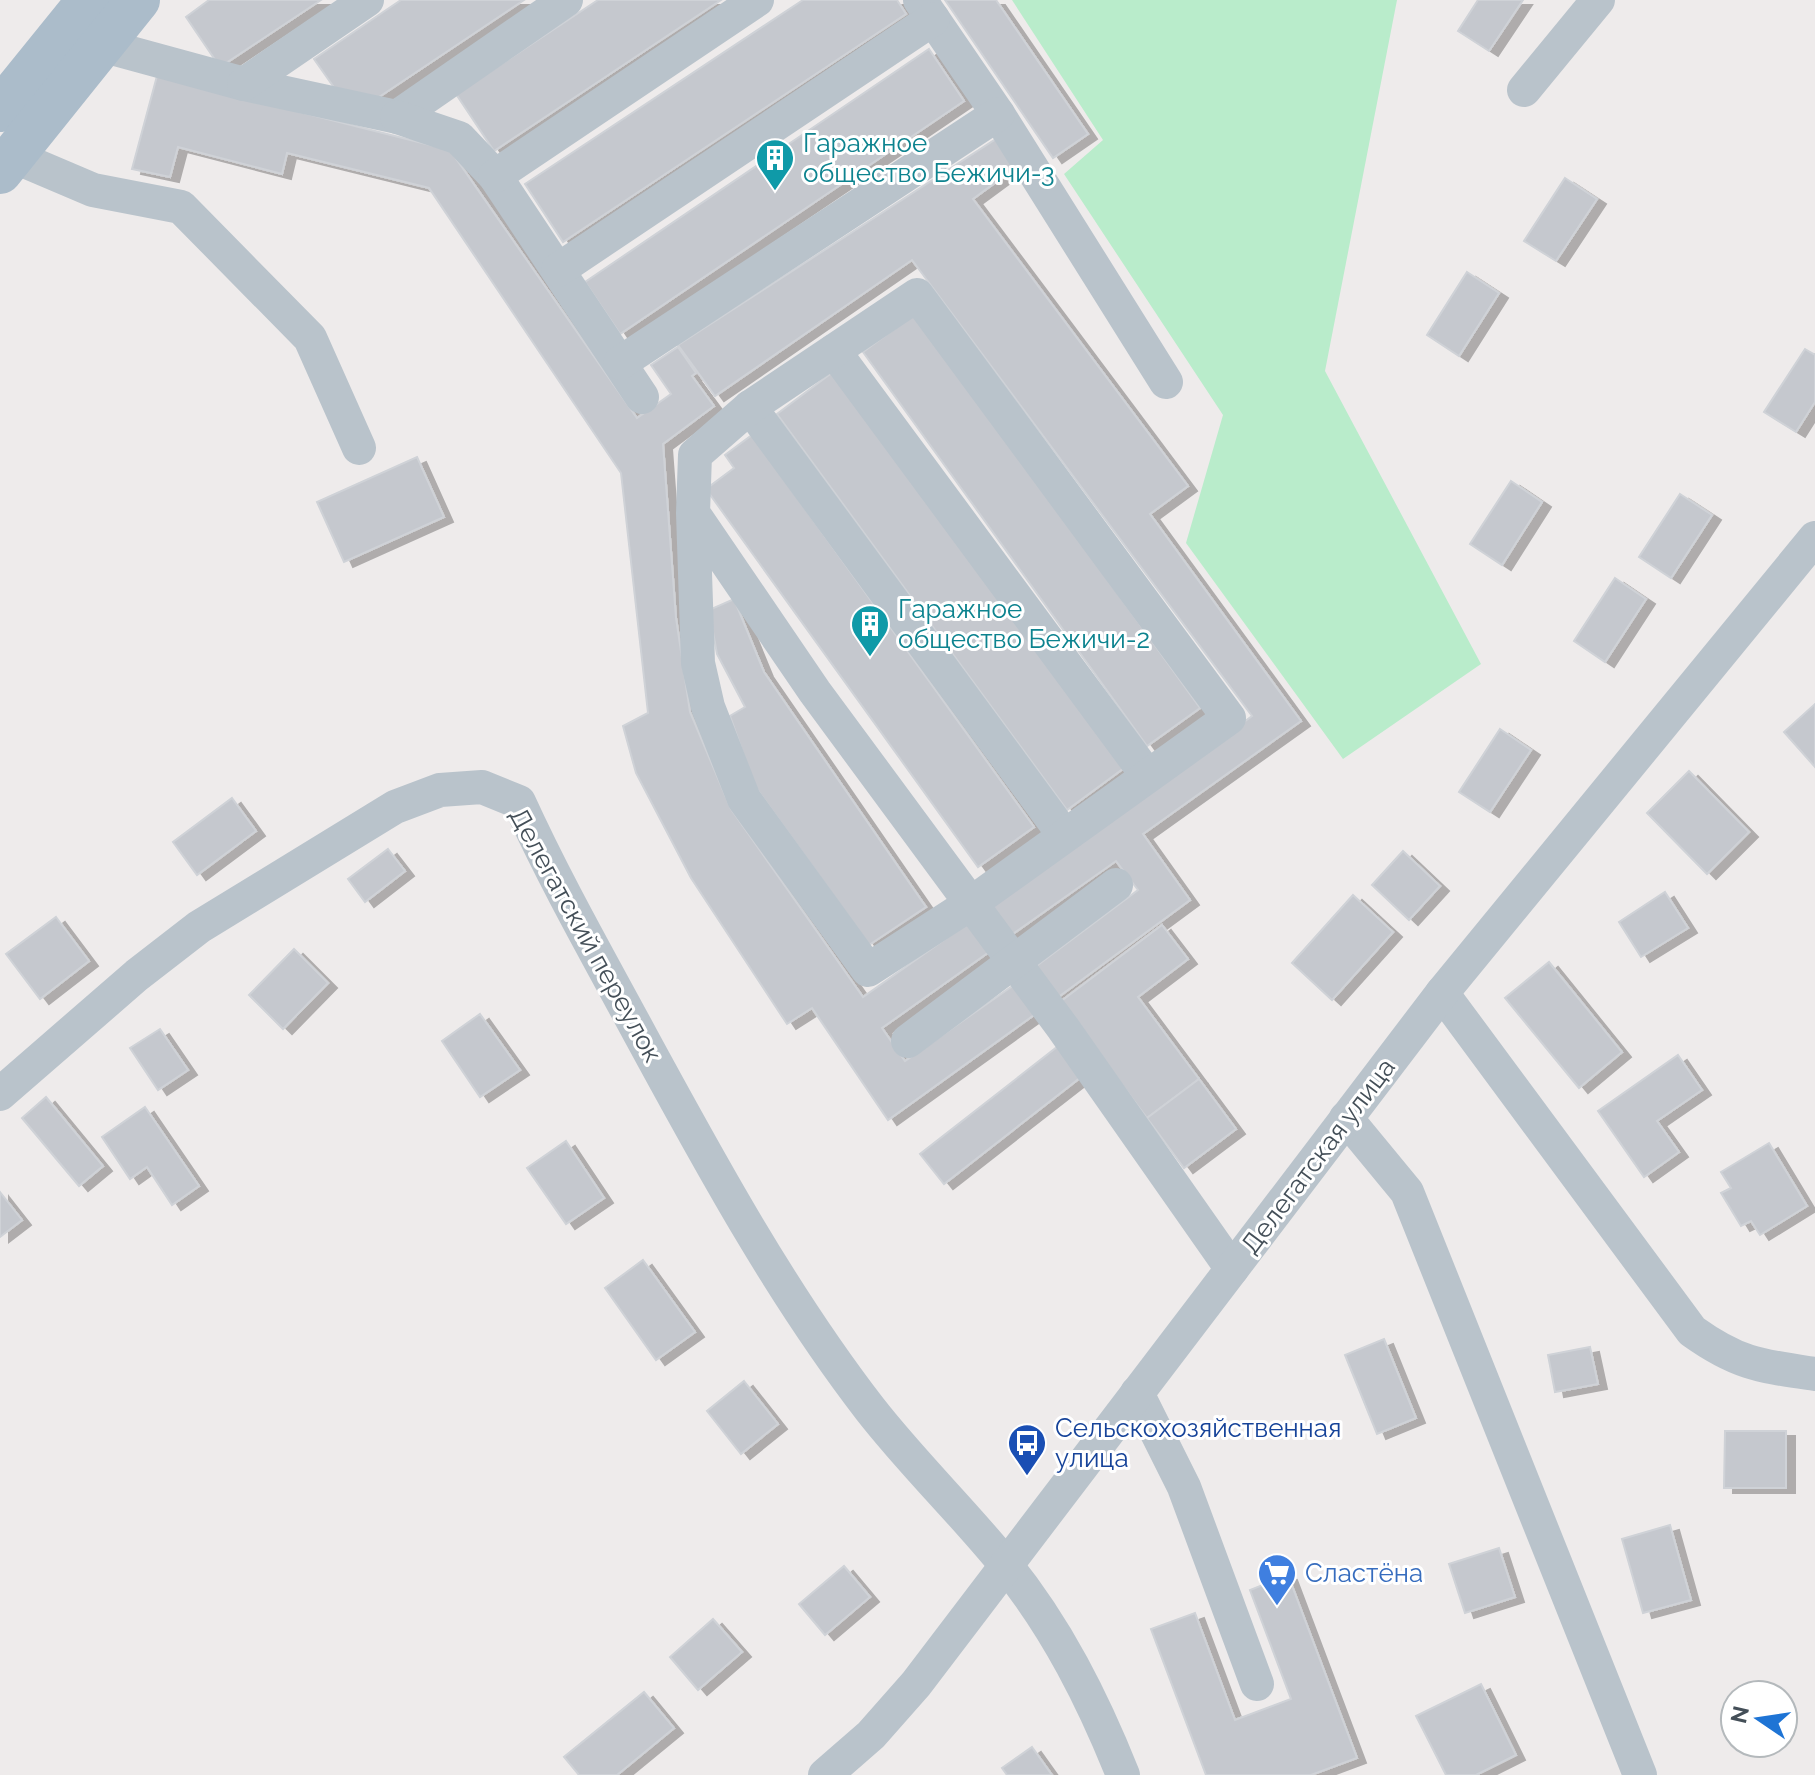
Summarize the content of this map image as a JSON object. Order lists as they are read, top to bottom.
{
  "streets": {
    "street": ["Делегатский переулок", "Делегатская улица"]
  },
  "crossings": [
    ["Делегатский переулок", "Делегатская улица"]
  ],
  "places": {
    "building": ["Гаражное общество Бежичи-3", "Гаражное общество Бежичи-2"],
    "bus stop": ["Сельскохозяйственная улица"],
    "supermarket": ["Сластёна"]
  },
  "north": "left"
}
